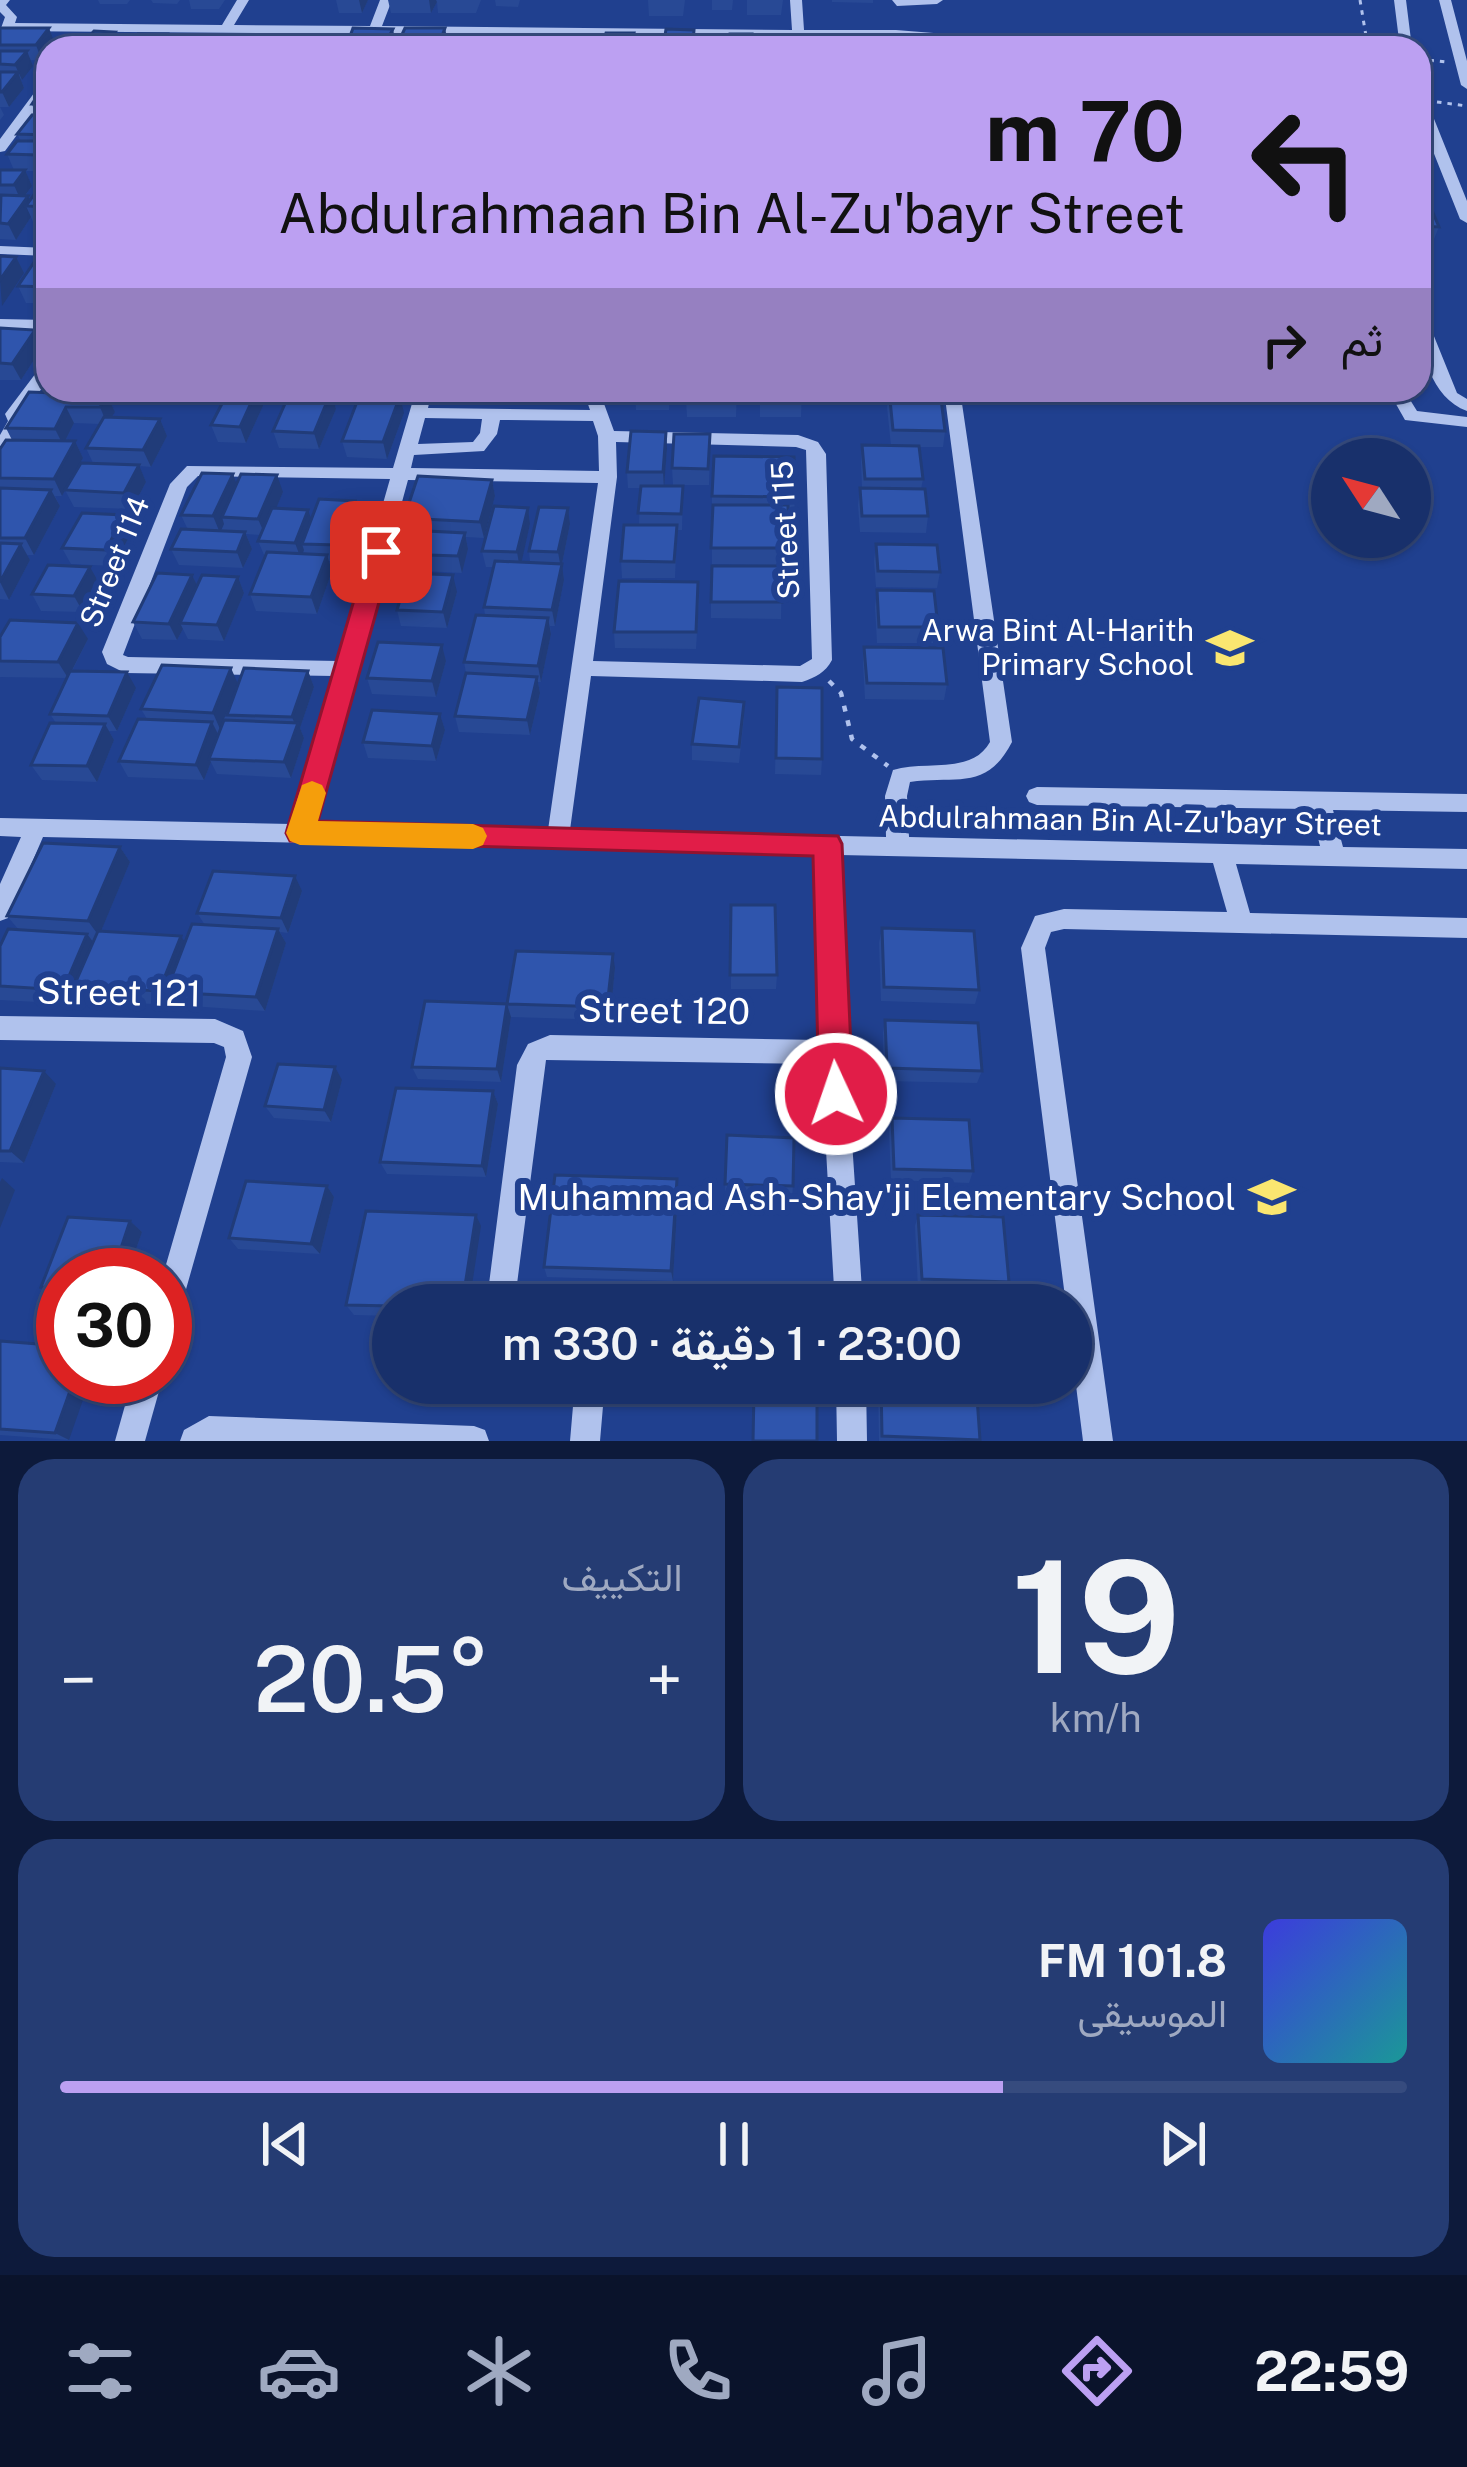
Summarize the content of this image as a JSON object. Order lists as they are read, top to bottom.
{
  "streets": {
    "street": [
      "Street 115",
      "Street 114",
      "Abdulrahmaan Bin Al-Zu'bayr Street",
      "Street 121",
      "Street 120"
    ]
  },
  "places": {
    "school or university": ["Arwa Bint Al-Harith Primary School", "Muhammad Ash-Shay'ji Elementary School"]
  },
  "north": "top left",
  "page": {
    "turn": ["70 m", "Abdulrahmaan Bin Al-Zu'bayr Street"],
    "then": "ثم",
    "limit": "30",
    "trip": "23:00 · 1 دقيقة · 330 m",
    "tile": [
      ["19", "km/h"],
      "التكييف"
    ],
    "heat": ["−", "20.5°", "+"],
    "song": ["101.8 FM", "الموسيقى"],
    "tabs": "22:59"
  }
}
